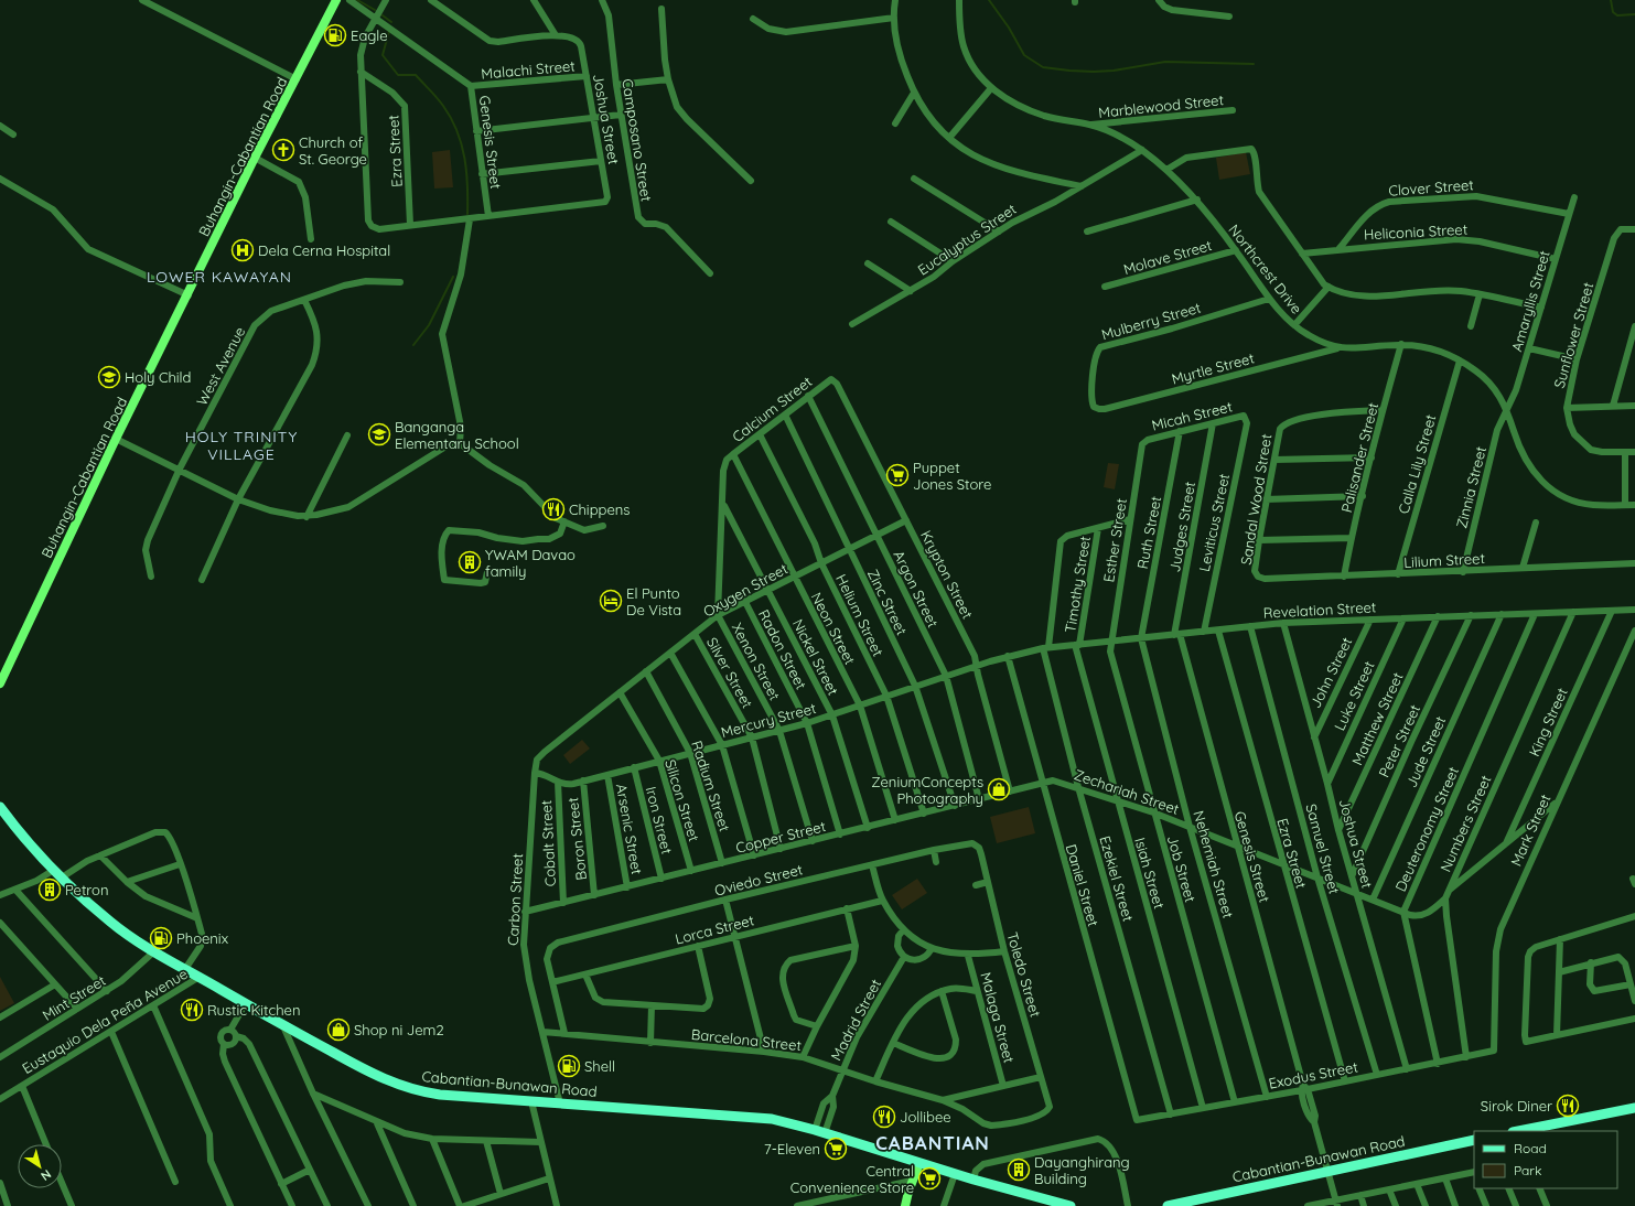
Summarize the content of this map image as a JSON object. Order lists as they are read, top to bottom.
{
  "streets": {
    "main road": ["Buhangin-Cabantian Road", "Cabantian-Bunawan Road"],
    "street": [
      "Malachi Street",
      "Marblewood Street",
      "Joshua Street",
      "Camposano Street",
      "Genesis Street",
      "Ezra Street",
      "Clover Street",
      "Heliconia Street",
      "Eucalyptus Street",
      "Molave Street",
      "Northcrest Drive",
      "Amaryllis Street",
      "Mulberry Street",
      "Sunflower Street",
      "West Avenue",
      "Myrtle Street",
      "Calcium Street",
      "Micah Street",
      "Palisander Street",
      "Calla Lily Street",
      "Zinnia Street",
      "Sandal Wood Street",
      "Leviticus Street",
      "Judges Street",
      "Ruth Street",
      "Esther Street",
      "Lilium Street",
      "Krypton Street",
      "Timothy Street",
      "Argon Street",
      "Oxygen Street",
      "Zinc Street",
      "Revelation Street",
      "Helium Street",
      "Neon Street",
      "Radon Street",
      "Nickel Street",
      "Xenon Street",
      "Silver Street",
      "John Street",
      "Luke Street",
      "Matthew Street",
      "Mercury Street",
      "King Street",
      "Peter Street",
      "Jude Street",
      "Radium Street",
      "Zechariah Street",
      "Silicon Street",
      "Iron Street",
      "Numbers Street",
      "Arsenic Street",
      "Deuteronomy Street",
      "Mark Street",
      "Copper Street",
      "Boron Street",
      "Cobalt Street",
      "Samuel Street",
      "Nehemiah Street",
      "Job Street",
      "Isiah Street",
      "Ezekiel Street",
      "Oviedo Street",
      "Daniel Street",
      "Carbon Street",
      "Lorca Street",
      "Toledo Street",
      "Mint Street",
      "Malaga Street",
      "Madrid Street",
      "Eustaquio Dela Peña Avenue",
      "Barcelona Street",
      "Exodus Street"
    ]
  },
  "crossings": [
    ["Malachi Street", "Joshua Street"],
    ["Malachi Street", "Genesis Street"],
    ["Marblewood Street", "Northcrest Drive"],
    ["Joshua Street", "Genesis Street"],
    ["Joshua Street", "Revelation Street"],
    ["Joshua Street", "John Street"],
    ["Joshua Street", "Luke Street"],
    ["Joshua Street", "Matthew Street"],
    ["Joshua Street", "Peter Street"],
    ["Joshua Street", "Zechariah Street"],
    ["Joshua Street", "Exodus Street"],
    ["Genesis Street", "Judges Street"],
    ["Genesis Street", "Revelation Street"],
    ["Genesis Street", "Zechariah Street"],
    ["Genesis Street", "Exodus Street"],
    ["Genesis Street", "Cabantian-Bunawan Road"],
    ["Ezra Street", "Revelation Street"],
    ["Ezra Street", "Zechariah Street"],
    ["Ezra Street", "Exodus Street"],
    ["Clover Street", "Heliconia Street"],
    ["Clover Street", "Amaryllis Street"],
    ["Heliconia Street", "Amaryllis Street"],
    ["Eucalyptus Street", "Northcrest Drive"],
    ["Molave Street", "Northcrest Drive"],
    ["Northcrest Drive", "Amaryllis Street"],
    ["Northcrest Drive", "Mulberry Street"],
    ["Northcrest Drive", "Myrtle Street"],
    ["Northcrest Drive", "Palisander Street"],
    ["Northcrest Drive", "Calla Lily Street"],
    ["Northcrest Drive", "Zinnia Street"],
    ["Amaryllis Street", "Zinnia Street"],
    ["Mulberry Street", "Myrtle Street"],
    ["Calcium Street", "Krypton Street"],
    ["Calcium Street", "Argon Street"],
    ["Calcium Street", "Zinc Street"],
    ["Calcium Street", "Helium Street"],
    ["Calcium Street", "Neon Street"],
    ["Calcium Street", "Xenon Street"],
    ["Micah Street", "Leviticus Street"],
    ["Micah Street", "Judges Street"],
    ["Micah Street", "Ruth Street"],
    ["Micah Street", "Esther Street"],
    ["Palisander Street", "Sandal Wood Street"],
    ["Palisander Street", "Lilium Street"],
    ["Calla Lily Street", "Lilium Street"],
    ["Zinnia Street", "Lilium Street"],
    ["Sandal Wood Street", "Lilium Street"],
    ["Leviticus Street", "Revelation Street"],
    ["Judges Street", "Revelation Street"],
    ["Ruth Street", "Revelation Street"],
    ["Ruth Street", "Nehemiah Street"],
    ["Esther Street", "Revelation Street"],
    ["Esther Street", "Job Street"],
    ["Krypton Street", "Oxygen Street"],
    ["Krypton Street", "Mercury Street"],
    ["Krypton Street", "Copper Street"],
    ["Timothy Street", "Revelation Street"],
    ["Timothy Street", "Isiah Street"],
    ["Argon Street", "Oxygen Street"],
    ["Argon Street", "Mercury Street"],
    ["Argon Street", "Copper Street"],
    ["Oxygen Street", "Zinc Street"],
    ["Oxygen Street", "Helium Street"],
    ["Oxygen Street", "Neon Street"],
    ["Oxygen Street", "Radon Street"],
    ["Oxygen Street", "Nickel Street"],
    ["Oxygen Street", "Xenon Street"],
    ["Oxygen Street", "Silver Street"],
    ["Oxygen Street", "Mercury Street"],
    ["Oxygen Street", "Radium Street"],
    ["Oxygen Street", "Silicon Street"],
    ["Oxygen Street", "Carbon Street"],
    ["Zinc Street", "Mercury Street"],
    ["Zinc Street", "Copper Street"],
    ["Revelation Street", "John Street"],
    ["Revelation Street", "Luke Street"],
    ["Revelation Street", "Matthew Street"],
    ["Revelation Street", "Mercury Street"],
    ["Revelation Street", "King Street"],
    ["Revelation Street", "Peter Street"],
    ["Revelation Street", "Jude Street"],
    ["Revelation Street", "Numbers Street"],
    ["Revelation Street", "Deuteronomy Street"],
    ["Revelation Street", "Samuel Street"],
    ["Revelation Street", "Nehemiah Street"],
    ["Revelation Street", "Job Street"],
    ["Revelation Street", "Isiah Street"],
    ["Revelation Street", "Ezekiel Street"],
    ["Revelation Street", "Daniel Street"],
    ["Helium Street", "Mercury Street"],
    ["Helium Street", "Copper Street"],
    ["Neon Street", "Mercury Street"],
    ["Neon Street", "Copper Street"],
    ["Radon Street", "Mercury Street"],
    ["Radon Street", "Copper Street"],
    ["Nickel Street", "Xenon Street"],
    ["Nickel Street", "Mercury Street"],
    ["Nickel Street", "Copper Street"],
    ["Xenon Street", "Mercury Street"],
    ["Xenon Street", "Copper Street"],
    ["Silver Street", "Mercury Street"],
    ["Silver Street", "Copper Street"],
    ["Mercury Street", "Radium Street"],
    ["Mercury Street", "Silicon Street"],
    ["Mercury Street", "Iron Street"],
    ["Mercury Street", "Arsenic Street"],
    ["Mercury Street", "Boron Street"],
    ["Mercury Street", "Cobalt Street"],
    ["Mercury Street", "Daniel Street"],
    ["Mercury Street", "Carbon Street"],
    ["King Street", "Zechariah Street"],
    ["Jude Street", "Zechariah Street"],
    ["Radium Street", "Copper Street"],
    ["Zechariah Street", "Numbers Street"],
    ["Zechariah Street", "Deuteronomy Street"],
    ["Zechariah Street", "Mark Street"],
    ["Zechariah Street", "Copper Street"],
    ["Zechariah Street", "Samuel Street"],
    ["Zechariah Street", "Nehemiah Street"],
    ["Zechariah Street", "Job Street"],
    ["Zechariah Street", "Isiah Street"],
    ["Zechariah Street", "Ezekiel Street"],
    ["Zechariah Street", "Daniel Street"],
    ["Silicon Street", "Copper Street"],
    ["Iron Street", "Copper Street"],
    ["Numbers Street", "Exodus Street"],
    ["Arsenic Street", "Copper Street"],
    ["Deuteronomy Street", "Exodus Street"],
    ["Mark Street", "Exodus Street"],
    ["Copper Street", "Boron Street"],
    ["Copper Street", "Cobalt Street"],
    ["Copper Street", "Daniel Street"],
    ["Copper Street", "Carbon Street"],
    ["Samuel Street", "Exodus Street"],
    ["Nehemiah Street", "Exodus Street"],
    ["Job Street", "Exodus Street"],
    ["Isiah Street", "Exodus Street"],
    ["Ezekiel Street", "Exodus Street"],
    ["Oviedo Street", "Lorca Street"],
    ["Oviedo Street", "Toledo Street"],
    ["Daniel Street", "Exodus Street"],
    ["Carbon Street", "Barcelona Street"],
    ["Carbon Street", "Cabantian-Bunawan Road"],
    ["Toledo Street", "Barcelona Street"],
    ["Mint Street", "Cabantian-Bunawan Road"],
    ["Madrid Street", "Barcelona Street"],
    ["Madrid Street", "Cabantian-Bunawan Road"],
    ["Eustaquio Dela Peña Avenue", "Cabantian-Bunawan Road"]
  ],
  "districts": ["LOWER KAWAYAN", "HOLY TRINITY VILLAGE", "CABANTIAN"],
  "places": {
    "fuel station": ["Eagle", "Phoenix", "Shell"],
    "church": ["Church of St. George"],
    "hospital": ["Dela Cerna Hospital"],
    "school or university": ["Holy Child", "Banganga Elementary School"],
    "supermarket": ["Puppet Jones Store", "7-Eleven", "Central Convenience Store"],
    "restaurant": [
      "Chippens",
      "Rustic Kitchen",
      "Sirok Diner",
      "Jollibee"
    ],
    "building": ["YWAM Davao family", "Petron", "Dayanghirang Building"],
    "hotel": ["El Punto De Vista"],
    "shop": ["ZeniumConcepts Photography", "Shop ni Jem2"]
  },
  "legend": ["Road", "Park"],
  "north": "bottom right"
}
